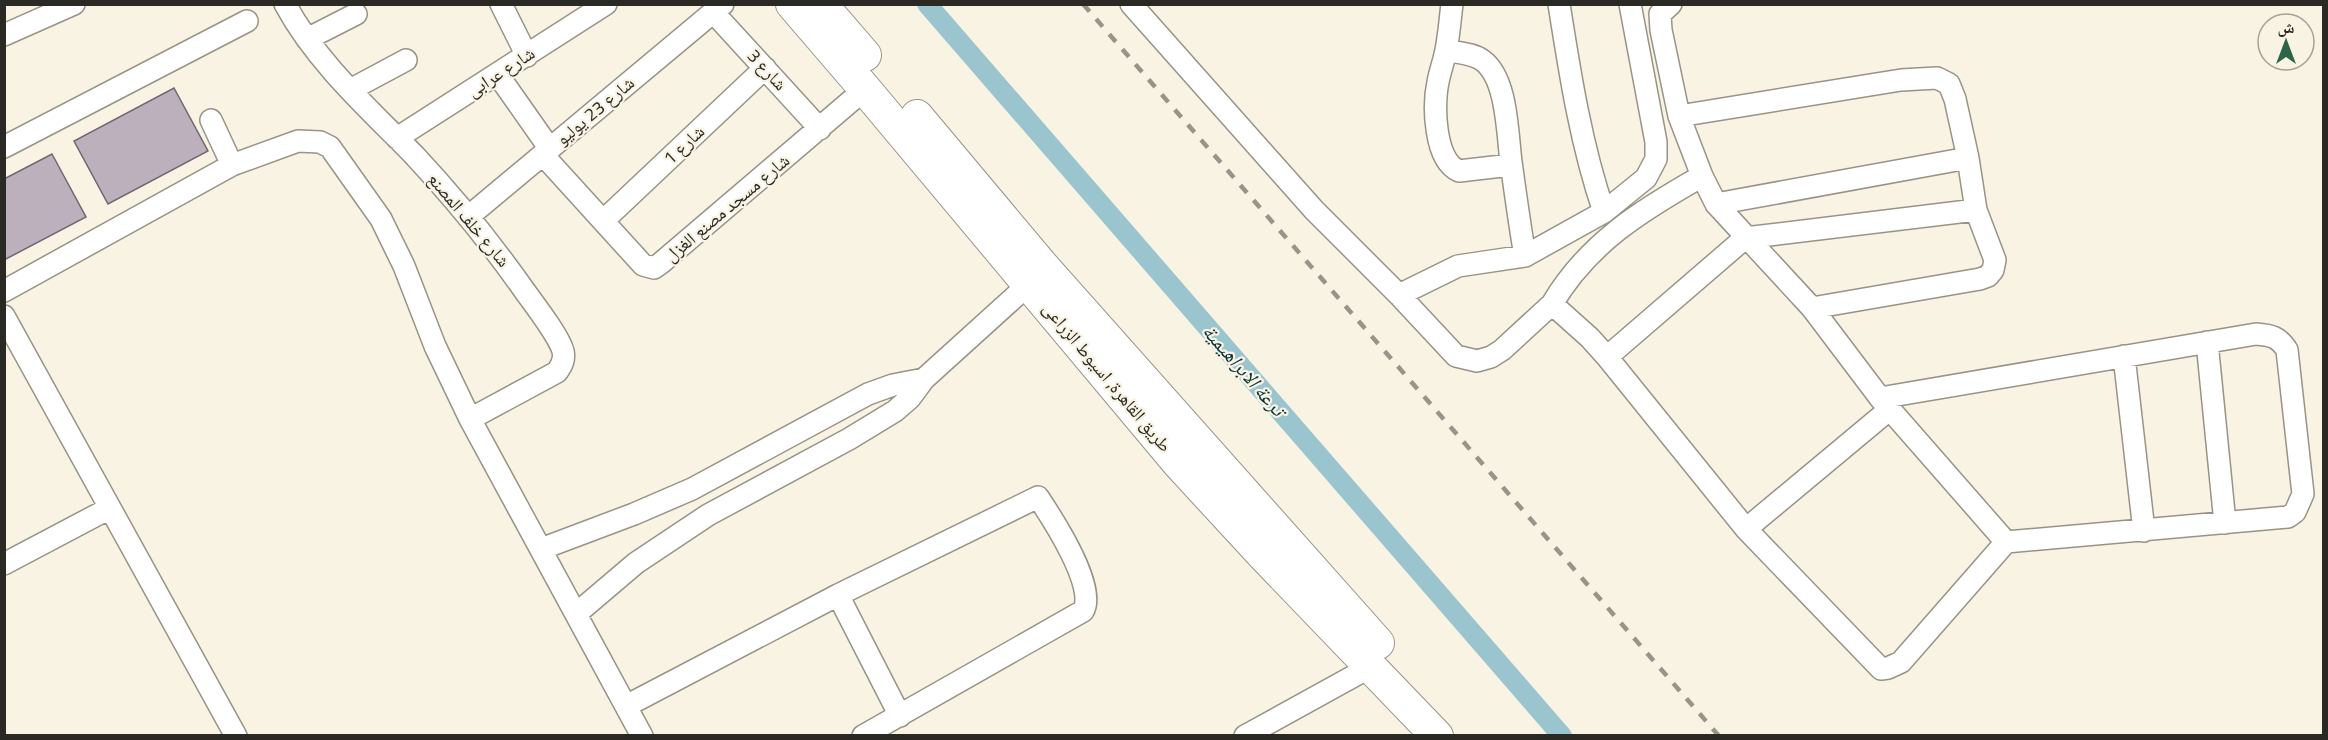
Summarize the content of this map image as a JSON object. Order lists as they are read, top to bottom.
{
  "streets": {
    "highway": ["طريق القاهرة, اسيوط الزراعى"],
    "street": [
      "شارع 3",
      "شارع عرابى",
      "شارع 23 يوليو",
      "شارع 1",
      "شارع مسجد مصنع الغزل",
      "شارع خلف المصنع"
    ]
  },
  "crossings": [
    ["شارع 3", "شارع 23 يوليو"],
    ["شارع 3", "شارع 1"],
    ["شارع 3", "شارع مسجد مصنع الغزل"],
    ["شارع عرابى", "شارع مسجد مصنع الغزل"],
    ["شارع عرابى", "شارع خلف المصنع"],
    ["شارع 23 يوليو", "شارع مسجد مصنع الغزل"],
    ["شارع 23 يوليو", "شارع خلف المصنع"],
    ["شارع 1", "شارع مسجد مصنع الغزل"],
    ["شارع مسجد مصنع الغزل", "طريق القاهرة, اسيوط الزراعى"]
  ],
  "water": ["ترعة الابراهيمية"],
  "north": "top"
}
